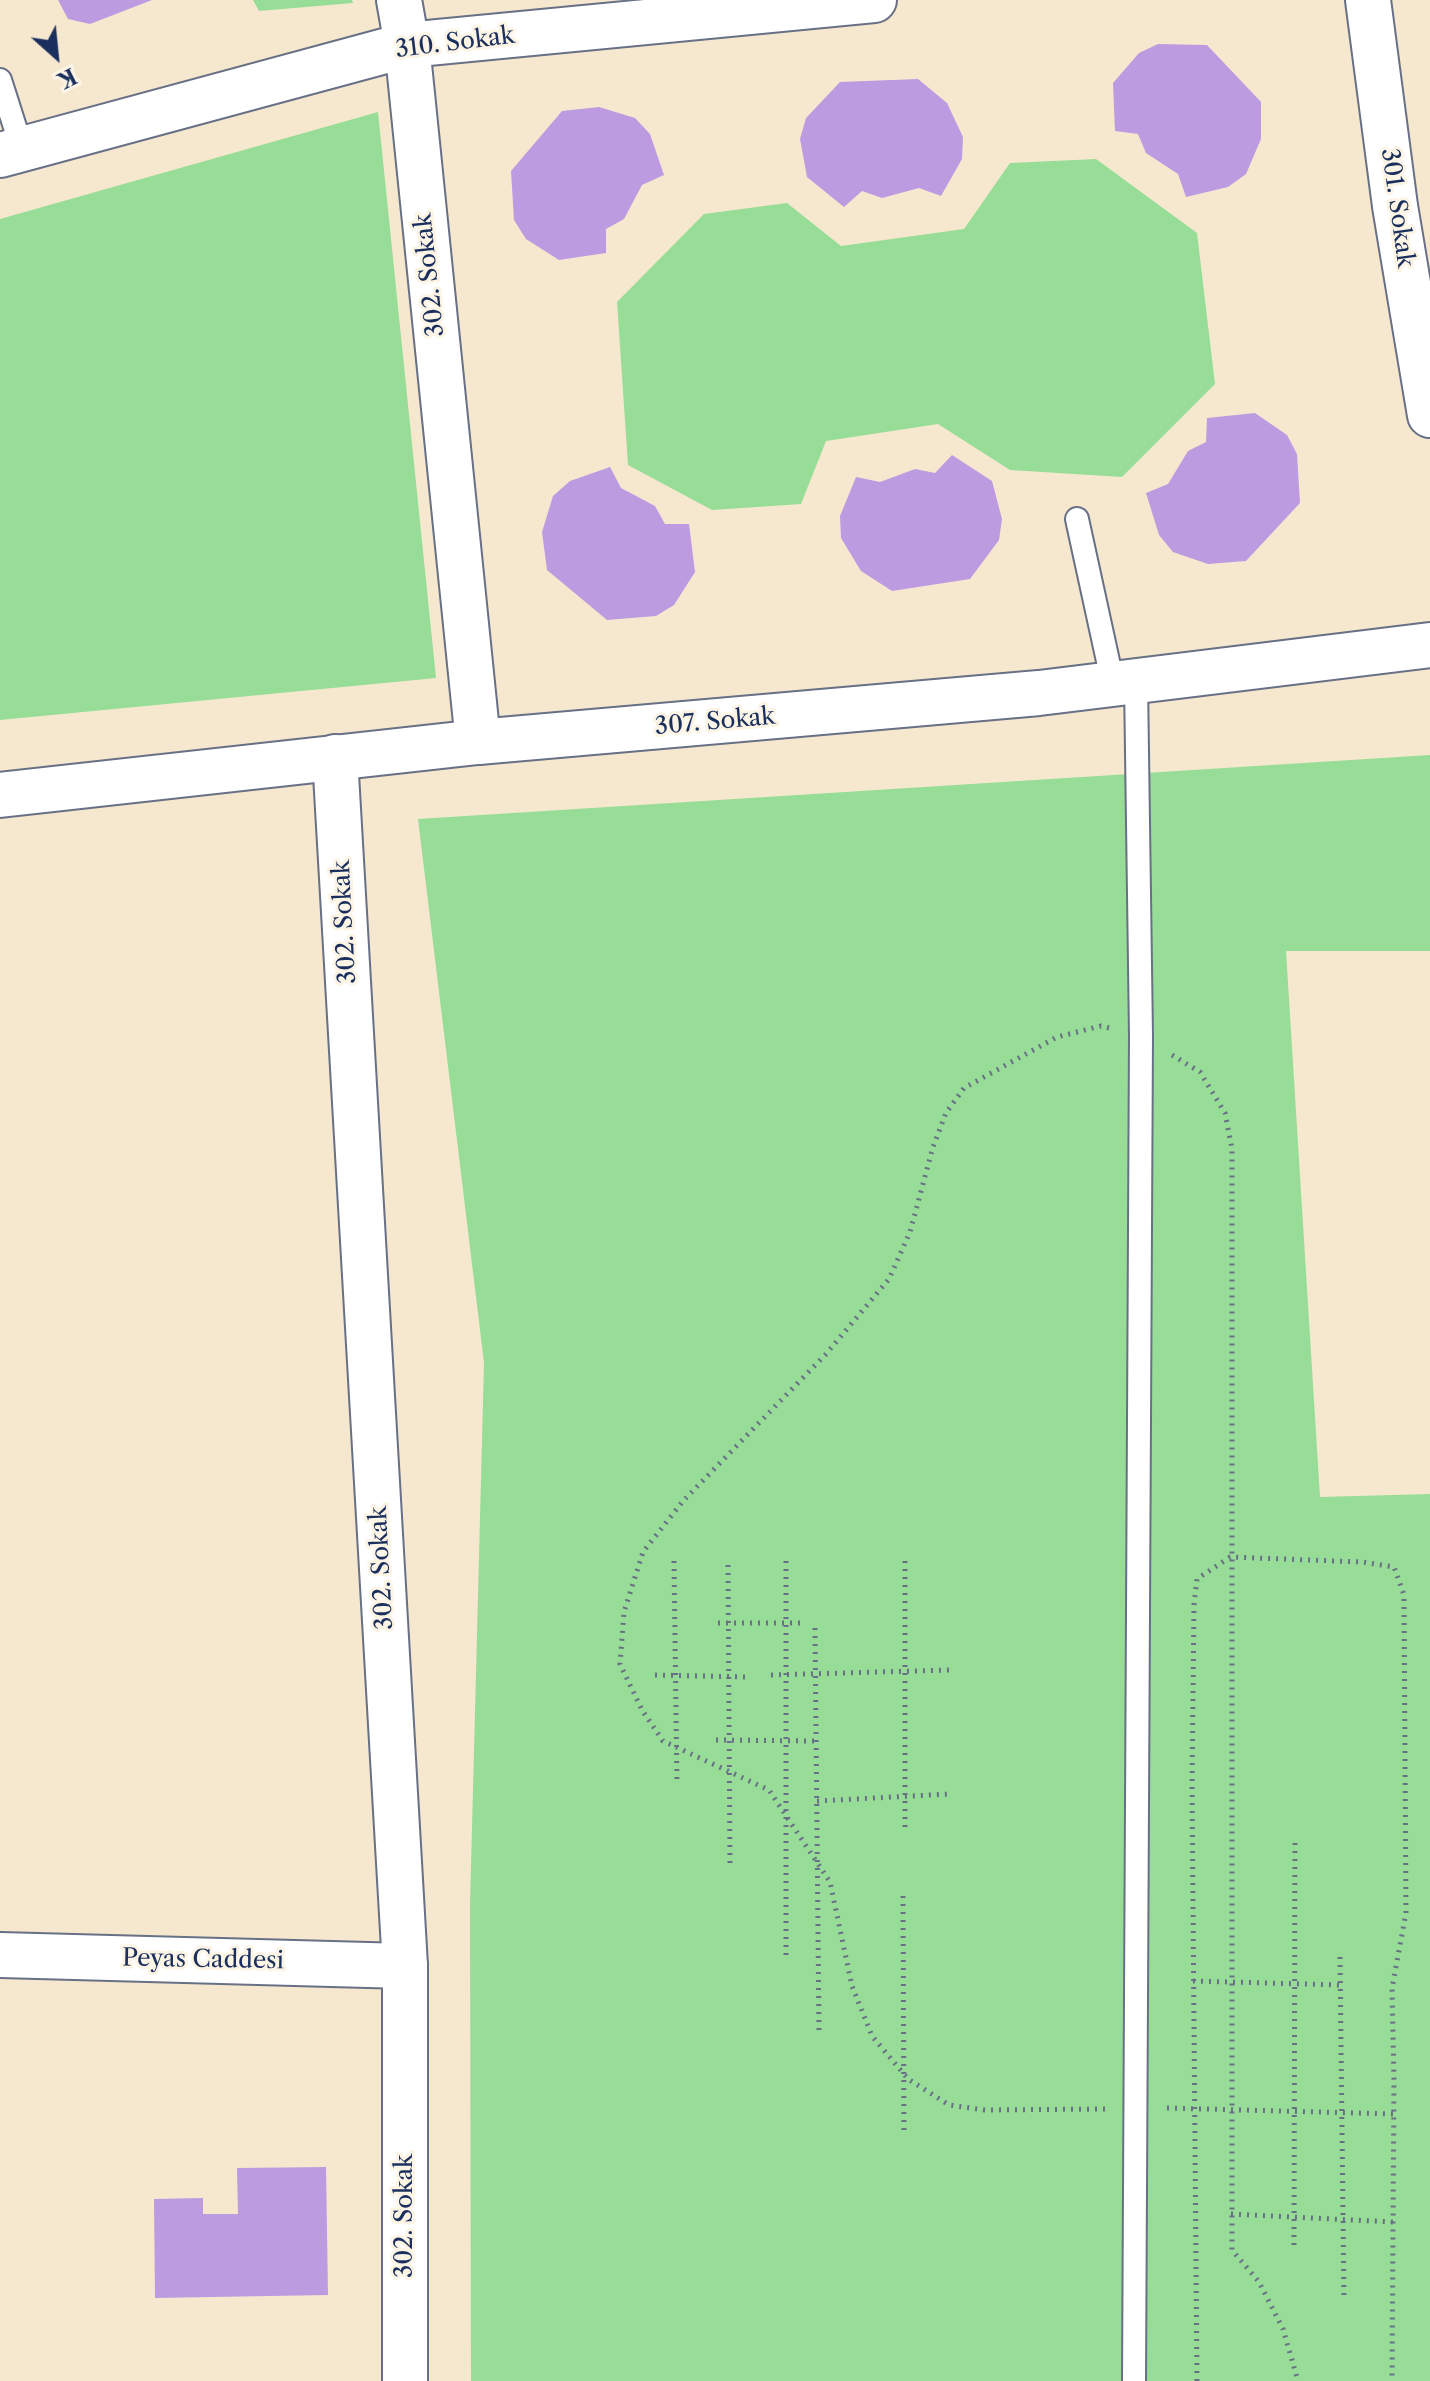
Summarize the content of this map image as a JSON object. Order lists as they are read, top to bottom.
{
  "streets": {
    "street": [
      "310. Sokak",
      "301. Sokak",
      "302. Sokak",
      "307. Sokak",
      "Peyas Caddesi"
    ]
  },
  "crossings": [
    ["310. Sokak", "302. Sokak"],
    ["302. Sokak", "307. Sokak"],
    ["302. Sokak", "Peyas Caddesi"]
  ],
  "north": "bottom right"
}
